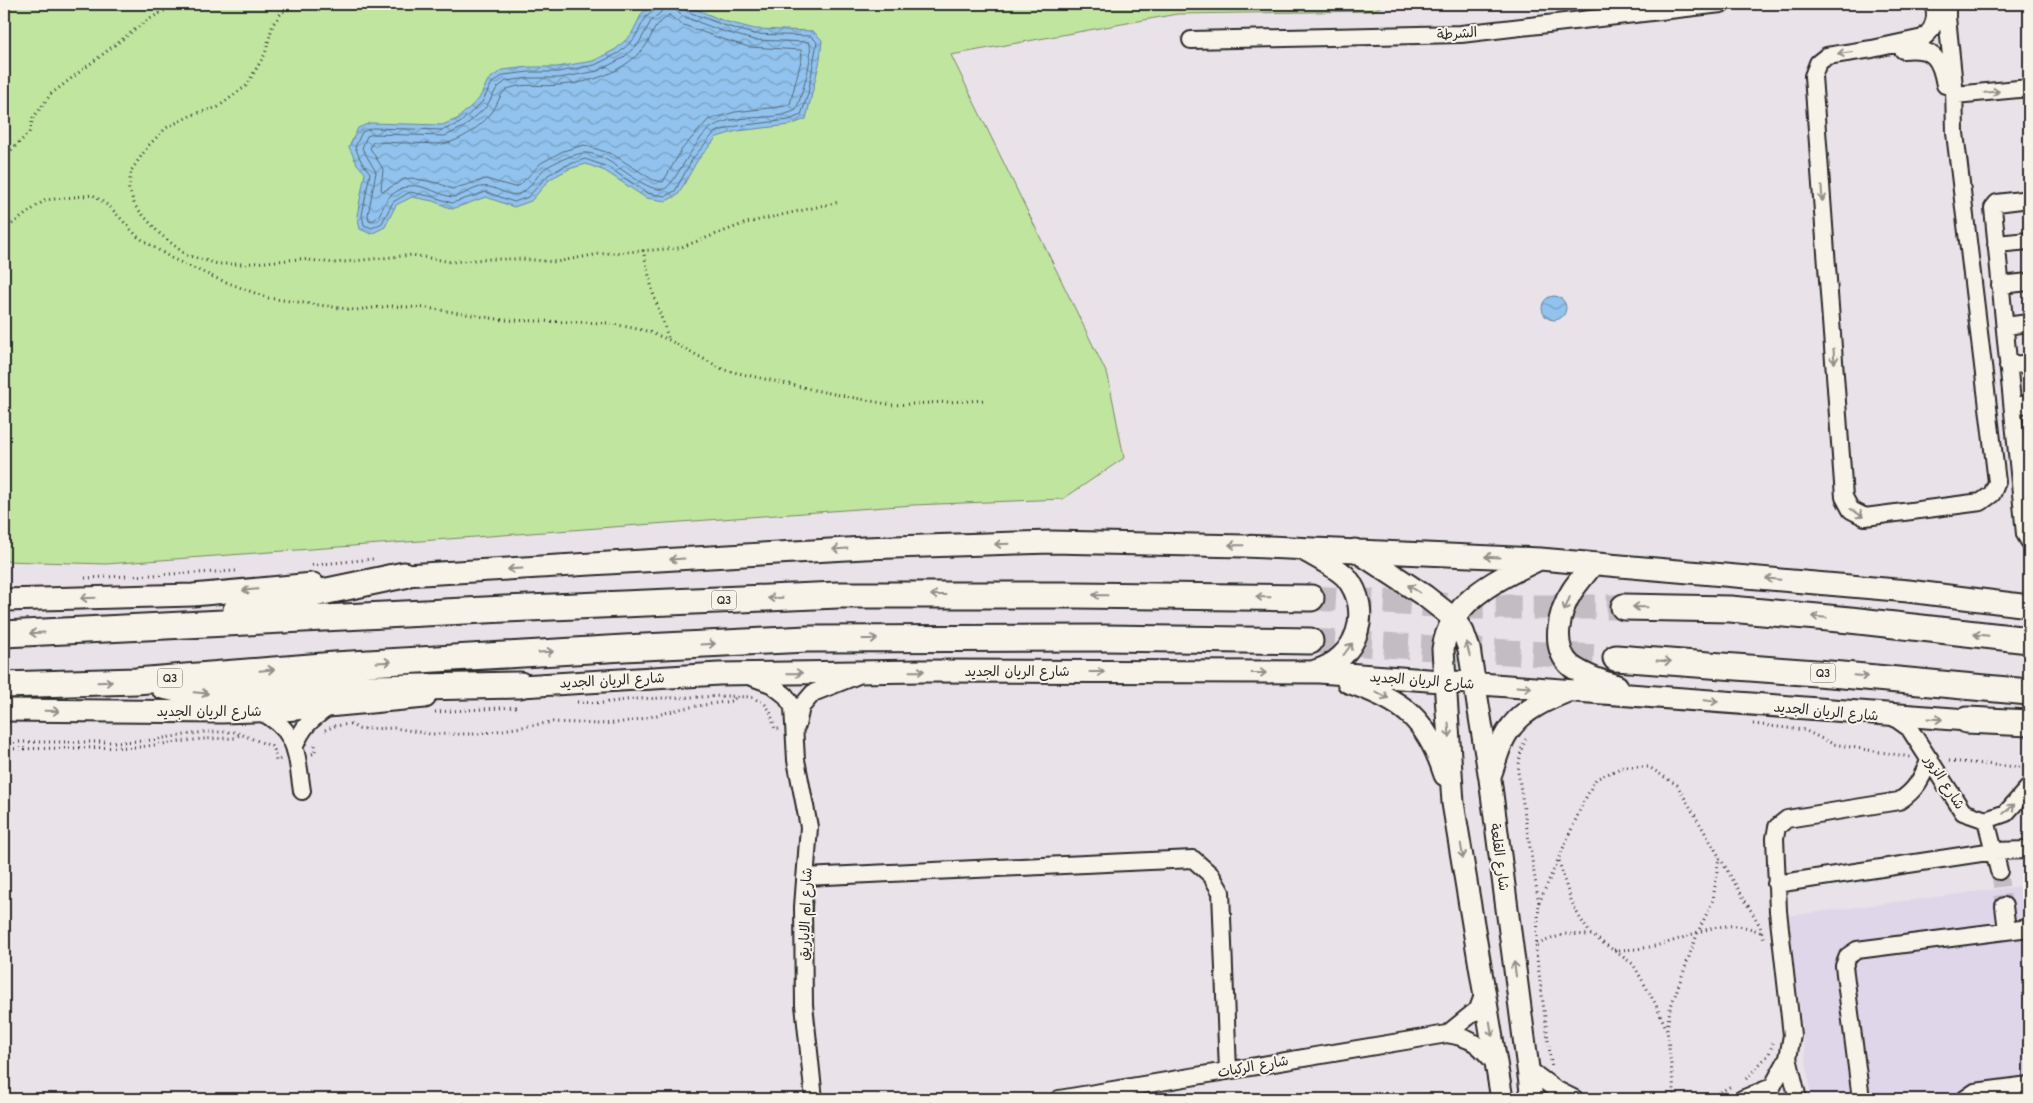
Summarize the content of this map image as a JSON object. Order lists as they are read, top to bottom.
{
  "streets": {
    "highway": ["Q3"],
    "main road": ["شارع الريان الجديد", "شارع القلعة"],
    "street": [
      "الشرطة",
      "شارع الزور",
      "شارع ام الاباريق",
      "شارع الركيات"
    ]
  },
  "crossings": [
    ["شارع الريان الجديد", "شارع الزور"],
    ["شارع الريان الجديد", "شارع القلعة"],
    ["شارع الريان الجديد", "شارع ام الاباريق"]
  ]
}
